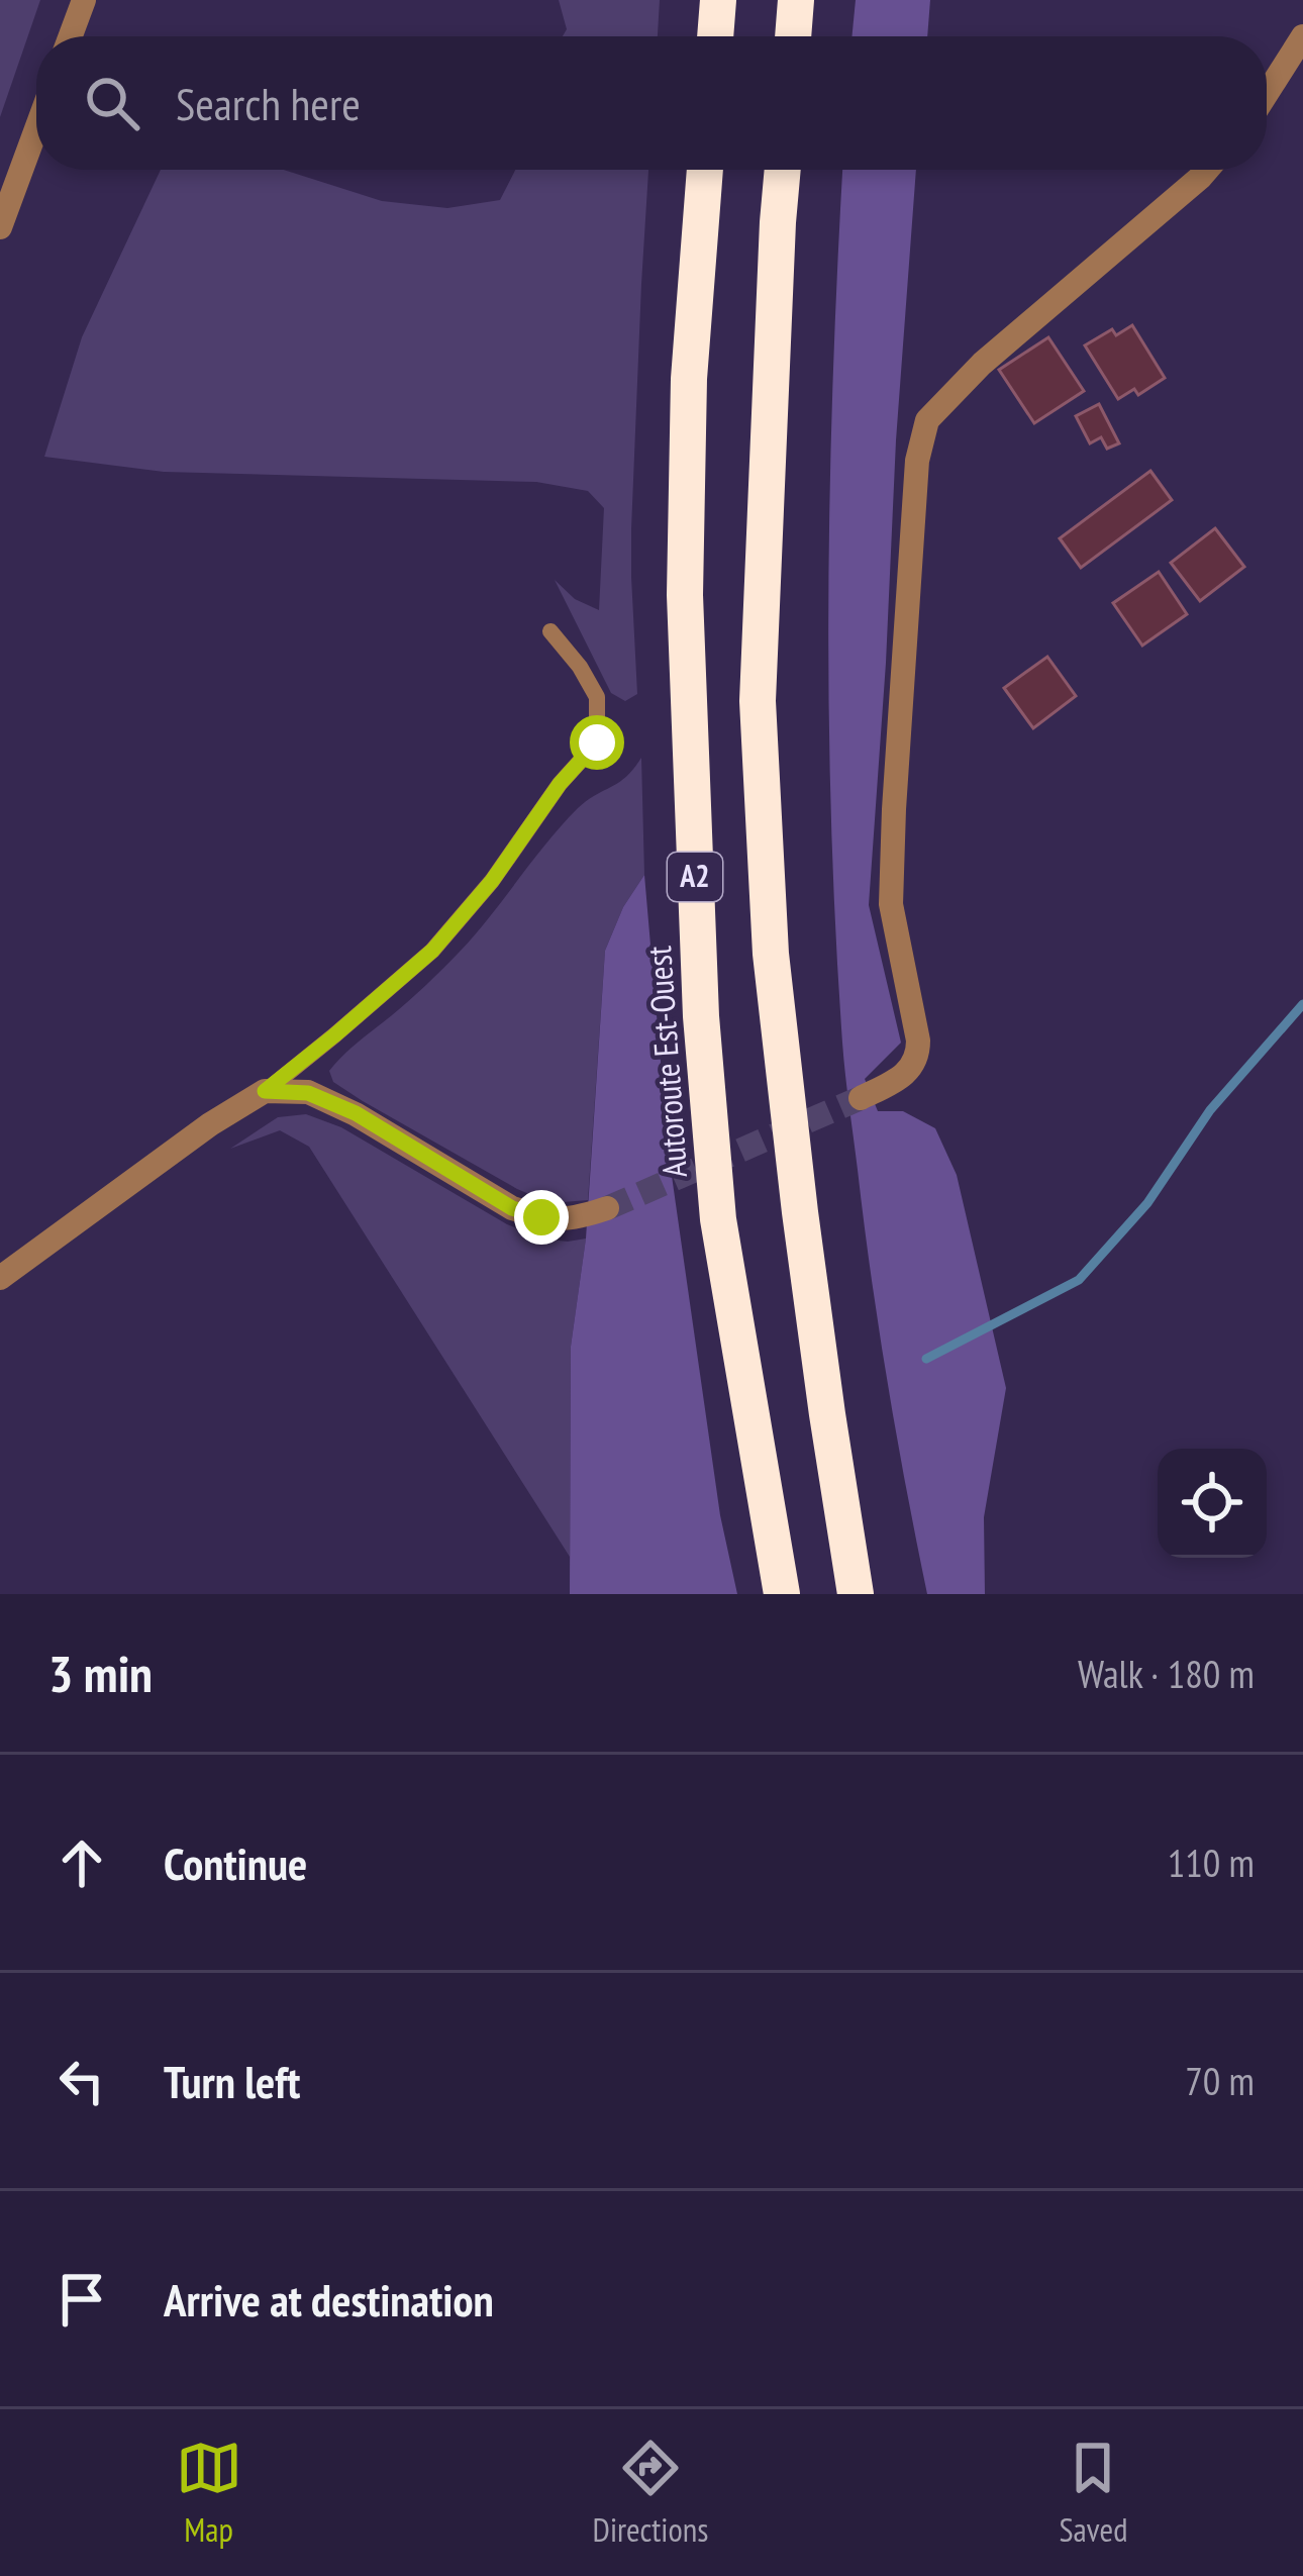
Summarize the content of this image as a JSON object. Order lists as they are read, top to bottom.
{
  "streets": {
    "highway": ["A2", "Autoroute Est-Ouest"]
  },
  "page": {
    "search": "Search here",
    "heading": ["3 min", "Walk · 180 m"],
    "list": [
      ["Continue", "110 m"],
      ["Turn left", "70 m"],
      "Arrive at destination"
    ],
    "nav": ["Map", "Directions", "Saved"]
  }
}
